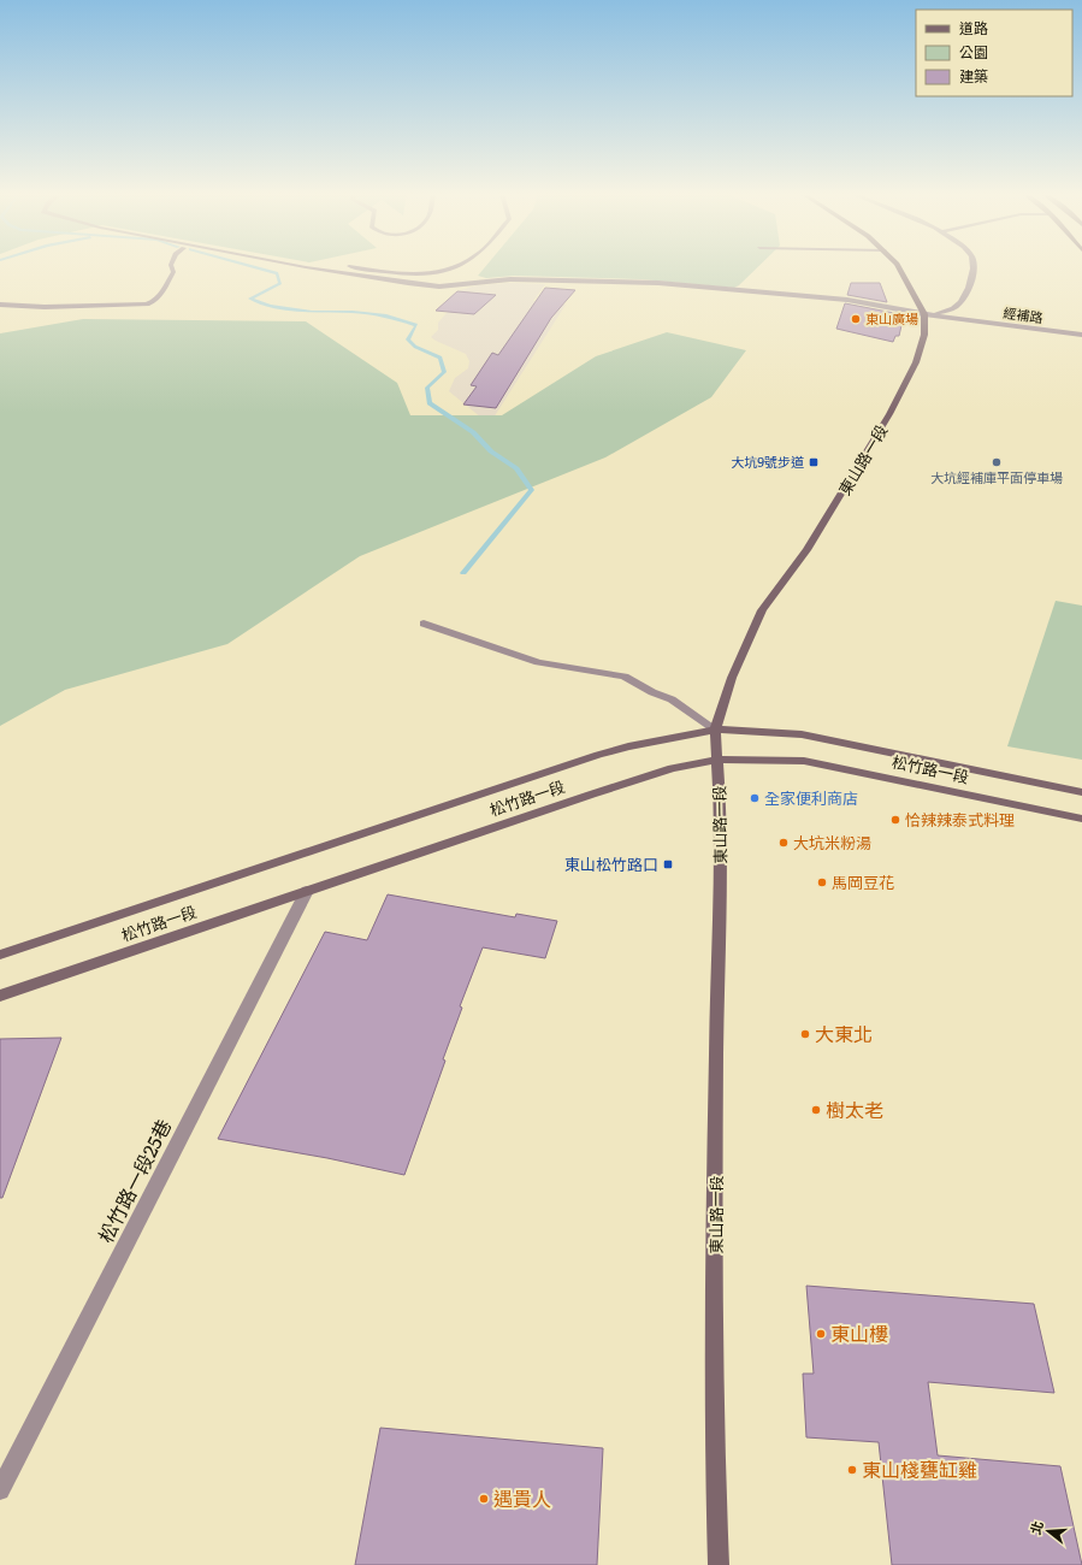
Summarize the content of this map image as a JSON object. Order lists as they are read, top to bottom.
{
  "streets": {
    "main road": ["東山路一段", "松竹路一段"],
    "street": ["經補路", "松竹路一段25巷"]
  },
  "crossings": [
    ["經補路", "東山路一段"],
    ["東山路一段", "松竹路一段"],
    ["松竹路一段", "松竹路一段25巷"]
  ],
  "places": {
    "other": [
      "東山廣場",
      "大坑經補庫平面停車場",
      "全家便利商店",
      "恰辣辣泰式料理",
      "大坑米粉湯",
      "馬岡豆花",
      "大東北",
      "樹太老",
      "東山樓",
      "東山棧甕缸雞",
      "遇貴人"
    ],
    "transit": ["大坑9號步道", "東山松竹路口"]
  },
  "legend": ["道路", "公園", "建築"],
  "north": "left"
}
